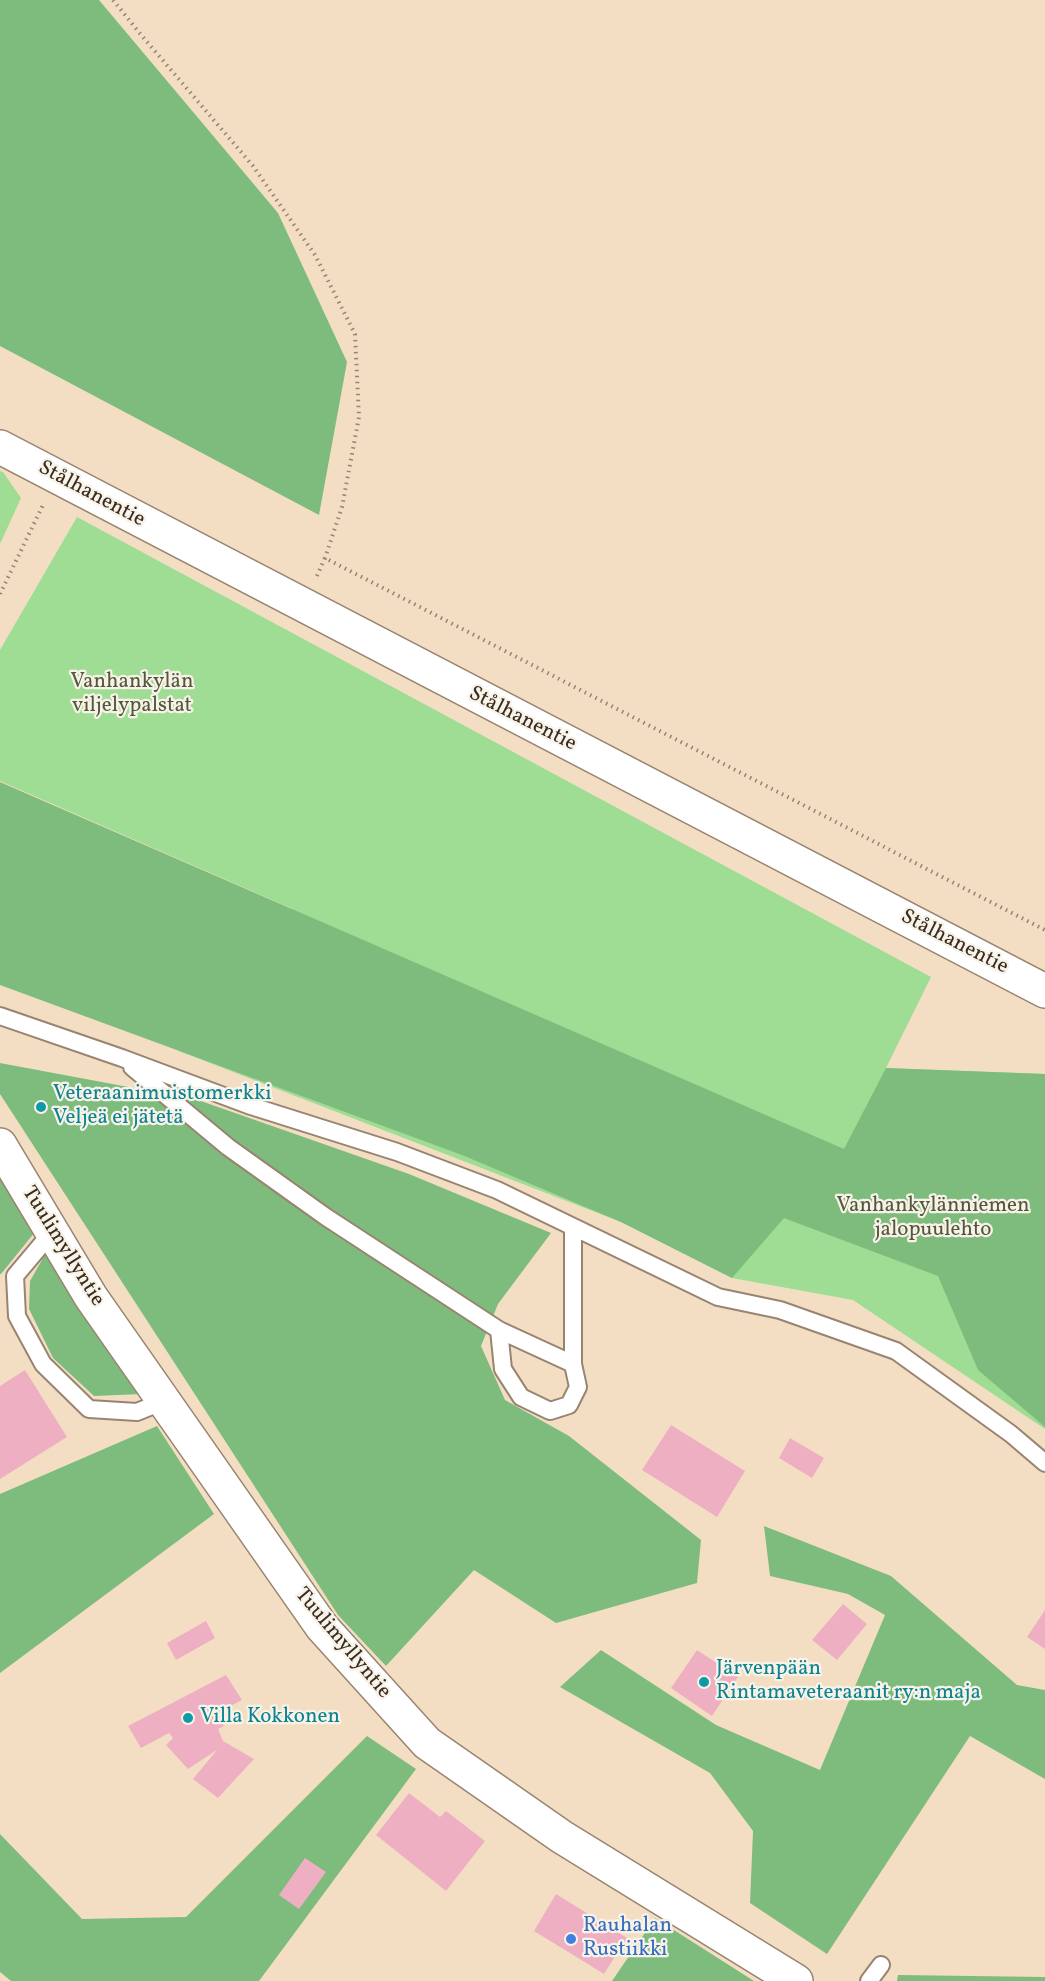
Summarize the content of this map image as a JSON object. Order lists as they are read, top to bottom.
{
  "streets": {
    "street": ["Stålhanentie", "Tuulimyllyntie"]
  },
  "parks": ["Vanhankylän viljelypalstat", "Vanhankylänniemen jalopuulehto"],
  "places": [
    "Veteraanimuistomerkki Veljeä ei jätetä",
    "Järvenpään Rintamaveteraanit ry:n maja",
    "Villa Kokkonen",
    "Rauhalan Rustiikki"
  ]
}
